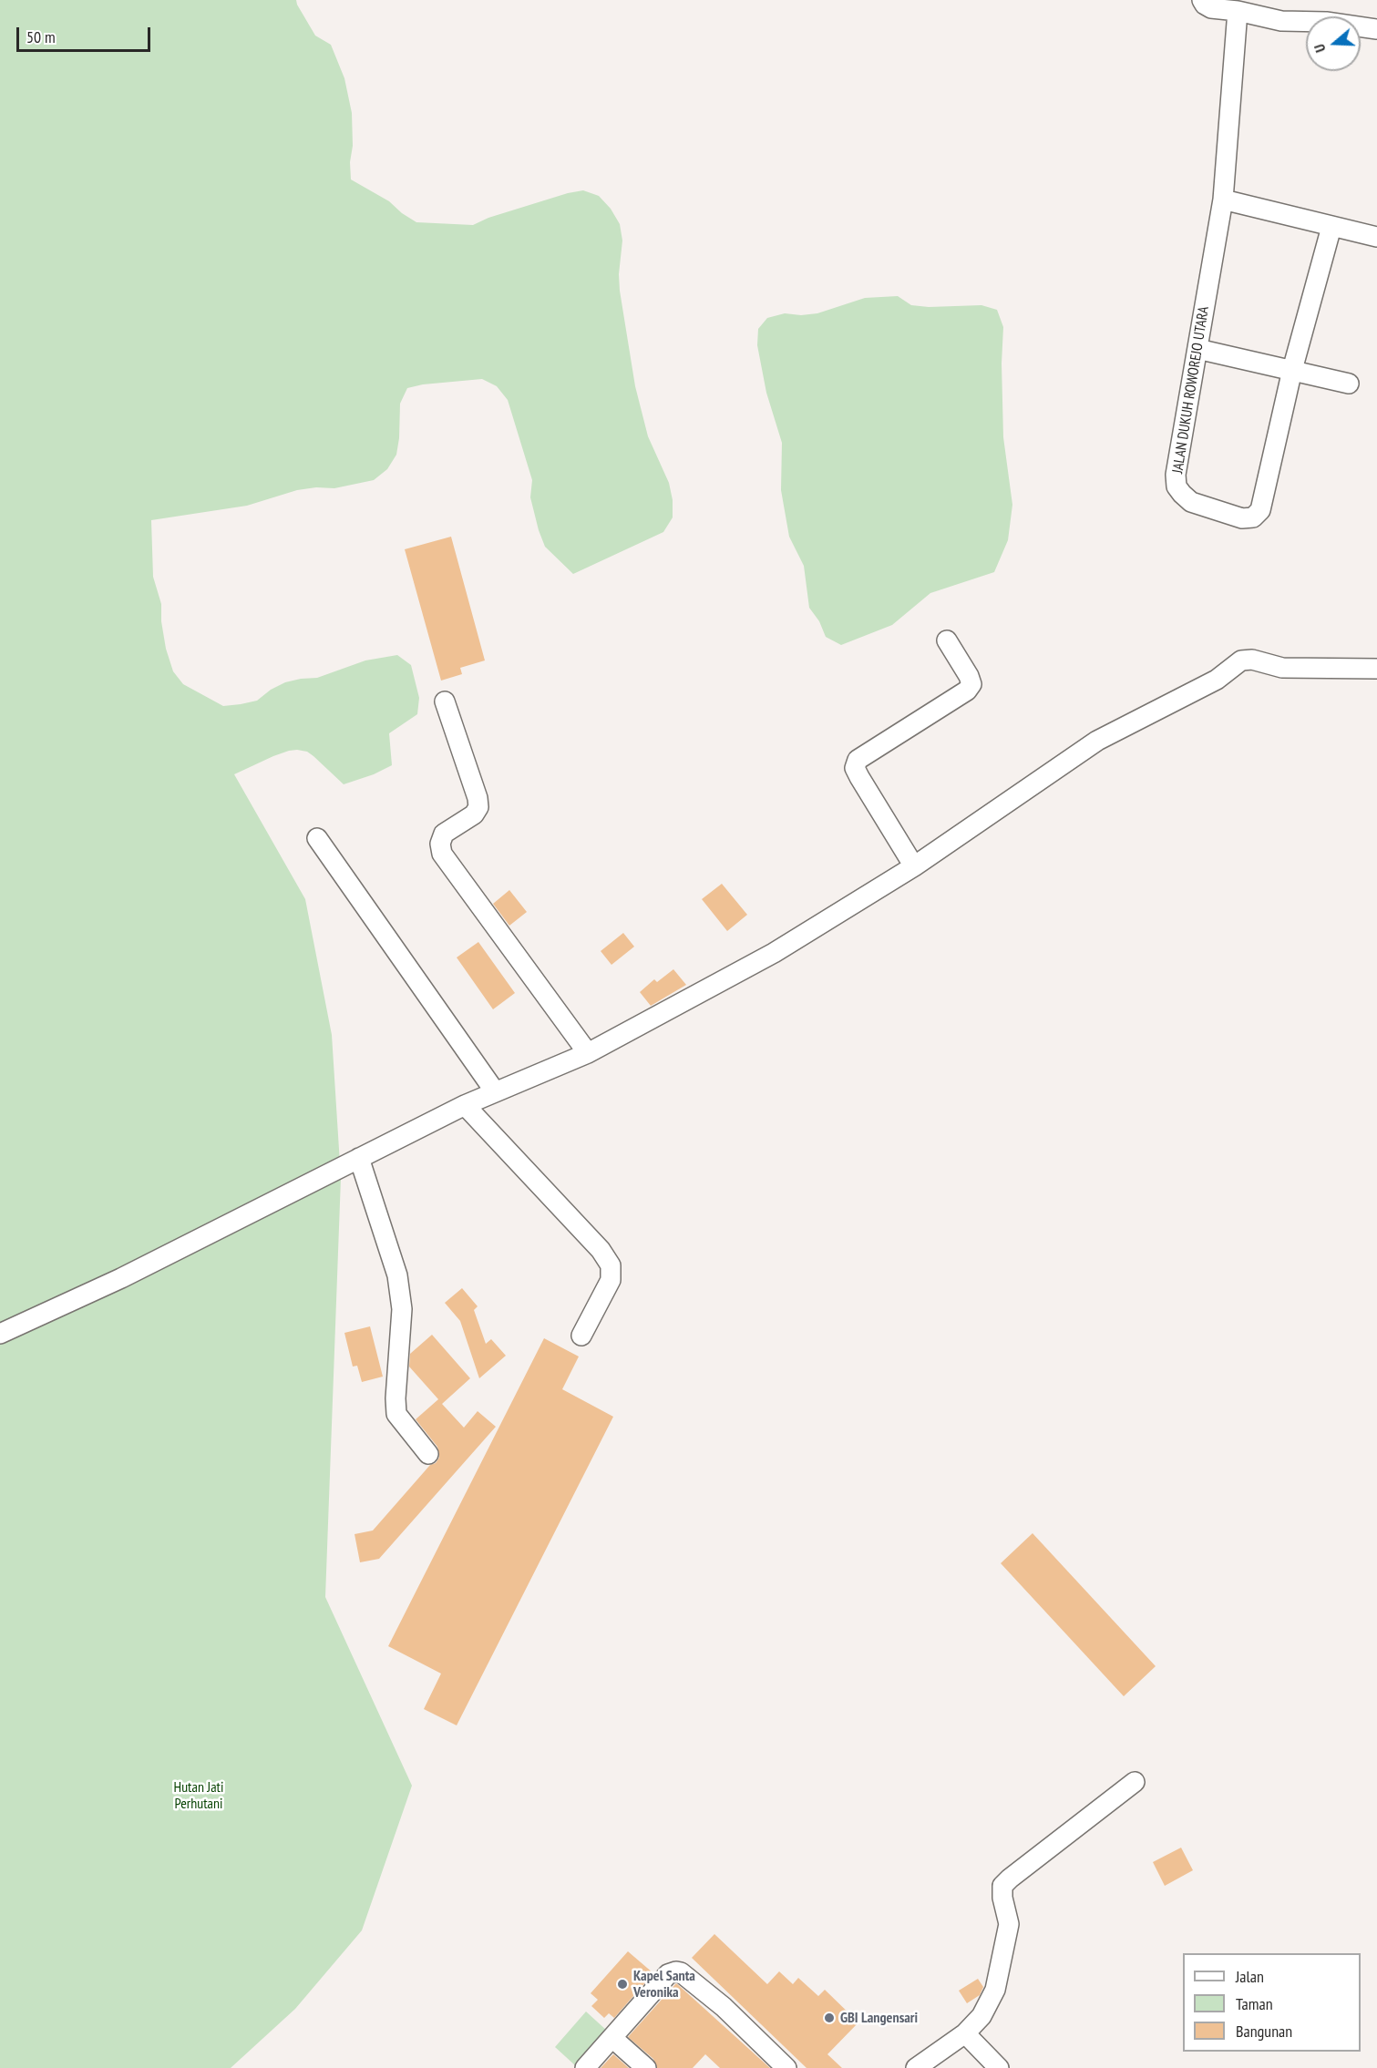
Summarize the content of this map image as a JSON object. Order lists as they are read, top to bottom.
{
  "streets": {
    "street": ["JALAN DUKUH ROWOREJO UTARA"]
  },
  "parks": ["Hutan Jati Perhutani"],
  "places": ["Kapel Santa Veronika", "GBI Langensari"],
  "legend": ["Jalan", "Taman", "Bangunan"],
  "scale_bar": "50 m",
  "north": "left"
}
